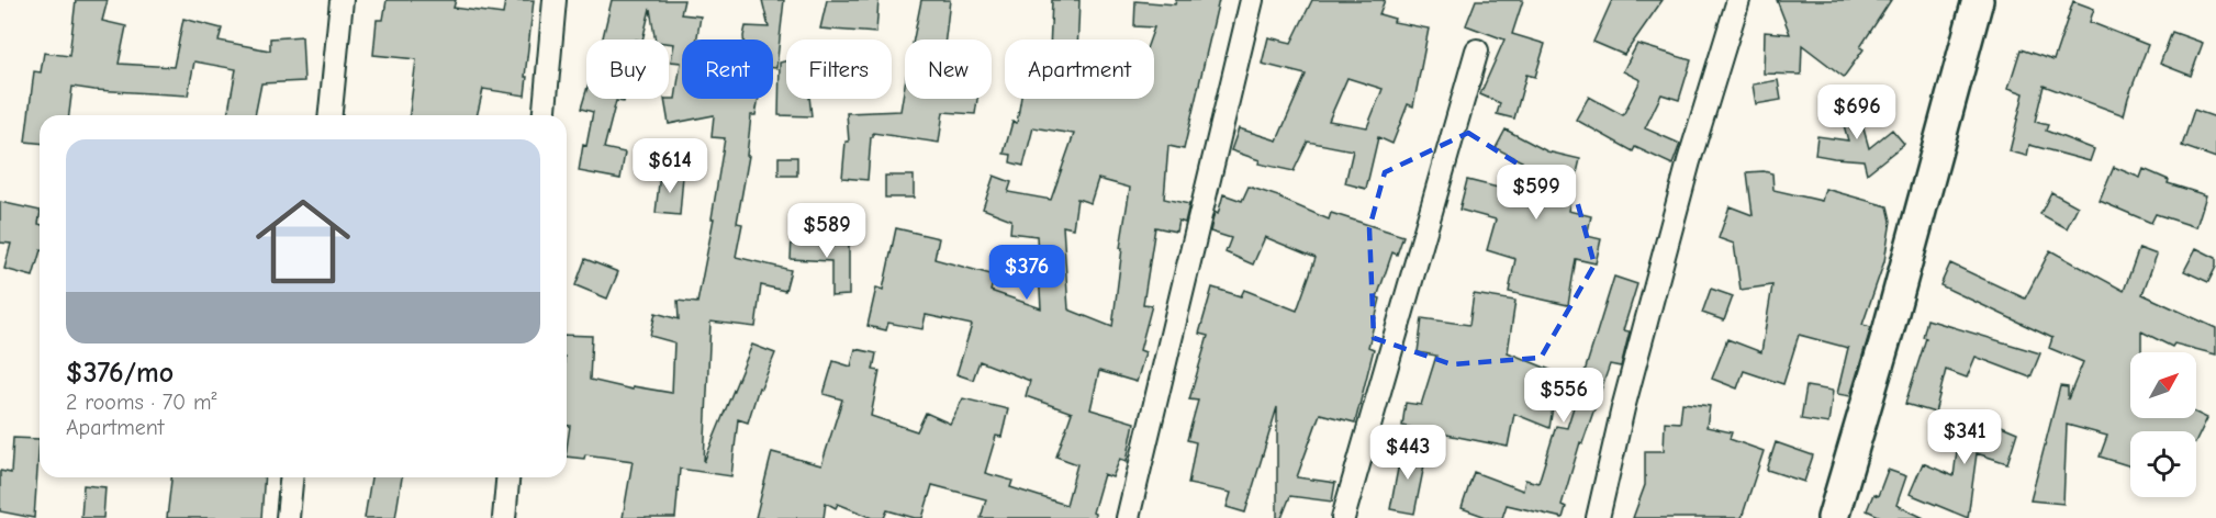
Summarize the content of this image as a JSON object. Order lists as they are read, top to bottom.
{
  "north": "top right",
  "page": {
    "chip": [
      "Buy",
      "Rent",
      "Filters",
      "New",
      "Apartment"
    ],
    "price": [
      "$696",
      "$614",
      "$599",
      "$589",
      "$376",
      "$556",
      "$341",
      "$443"
    ],
    "list": [
      {
        "name": "$376/mo",
        "note": "2 rooms · 70 m² · Apartment"
      }
    ]
  }
}
